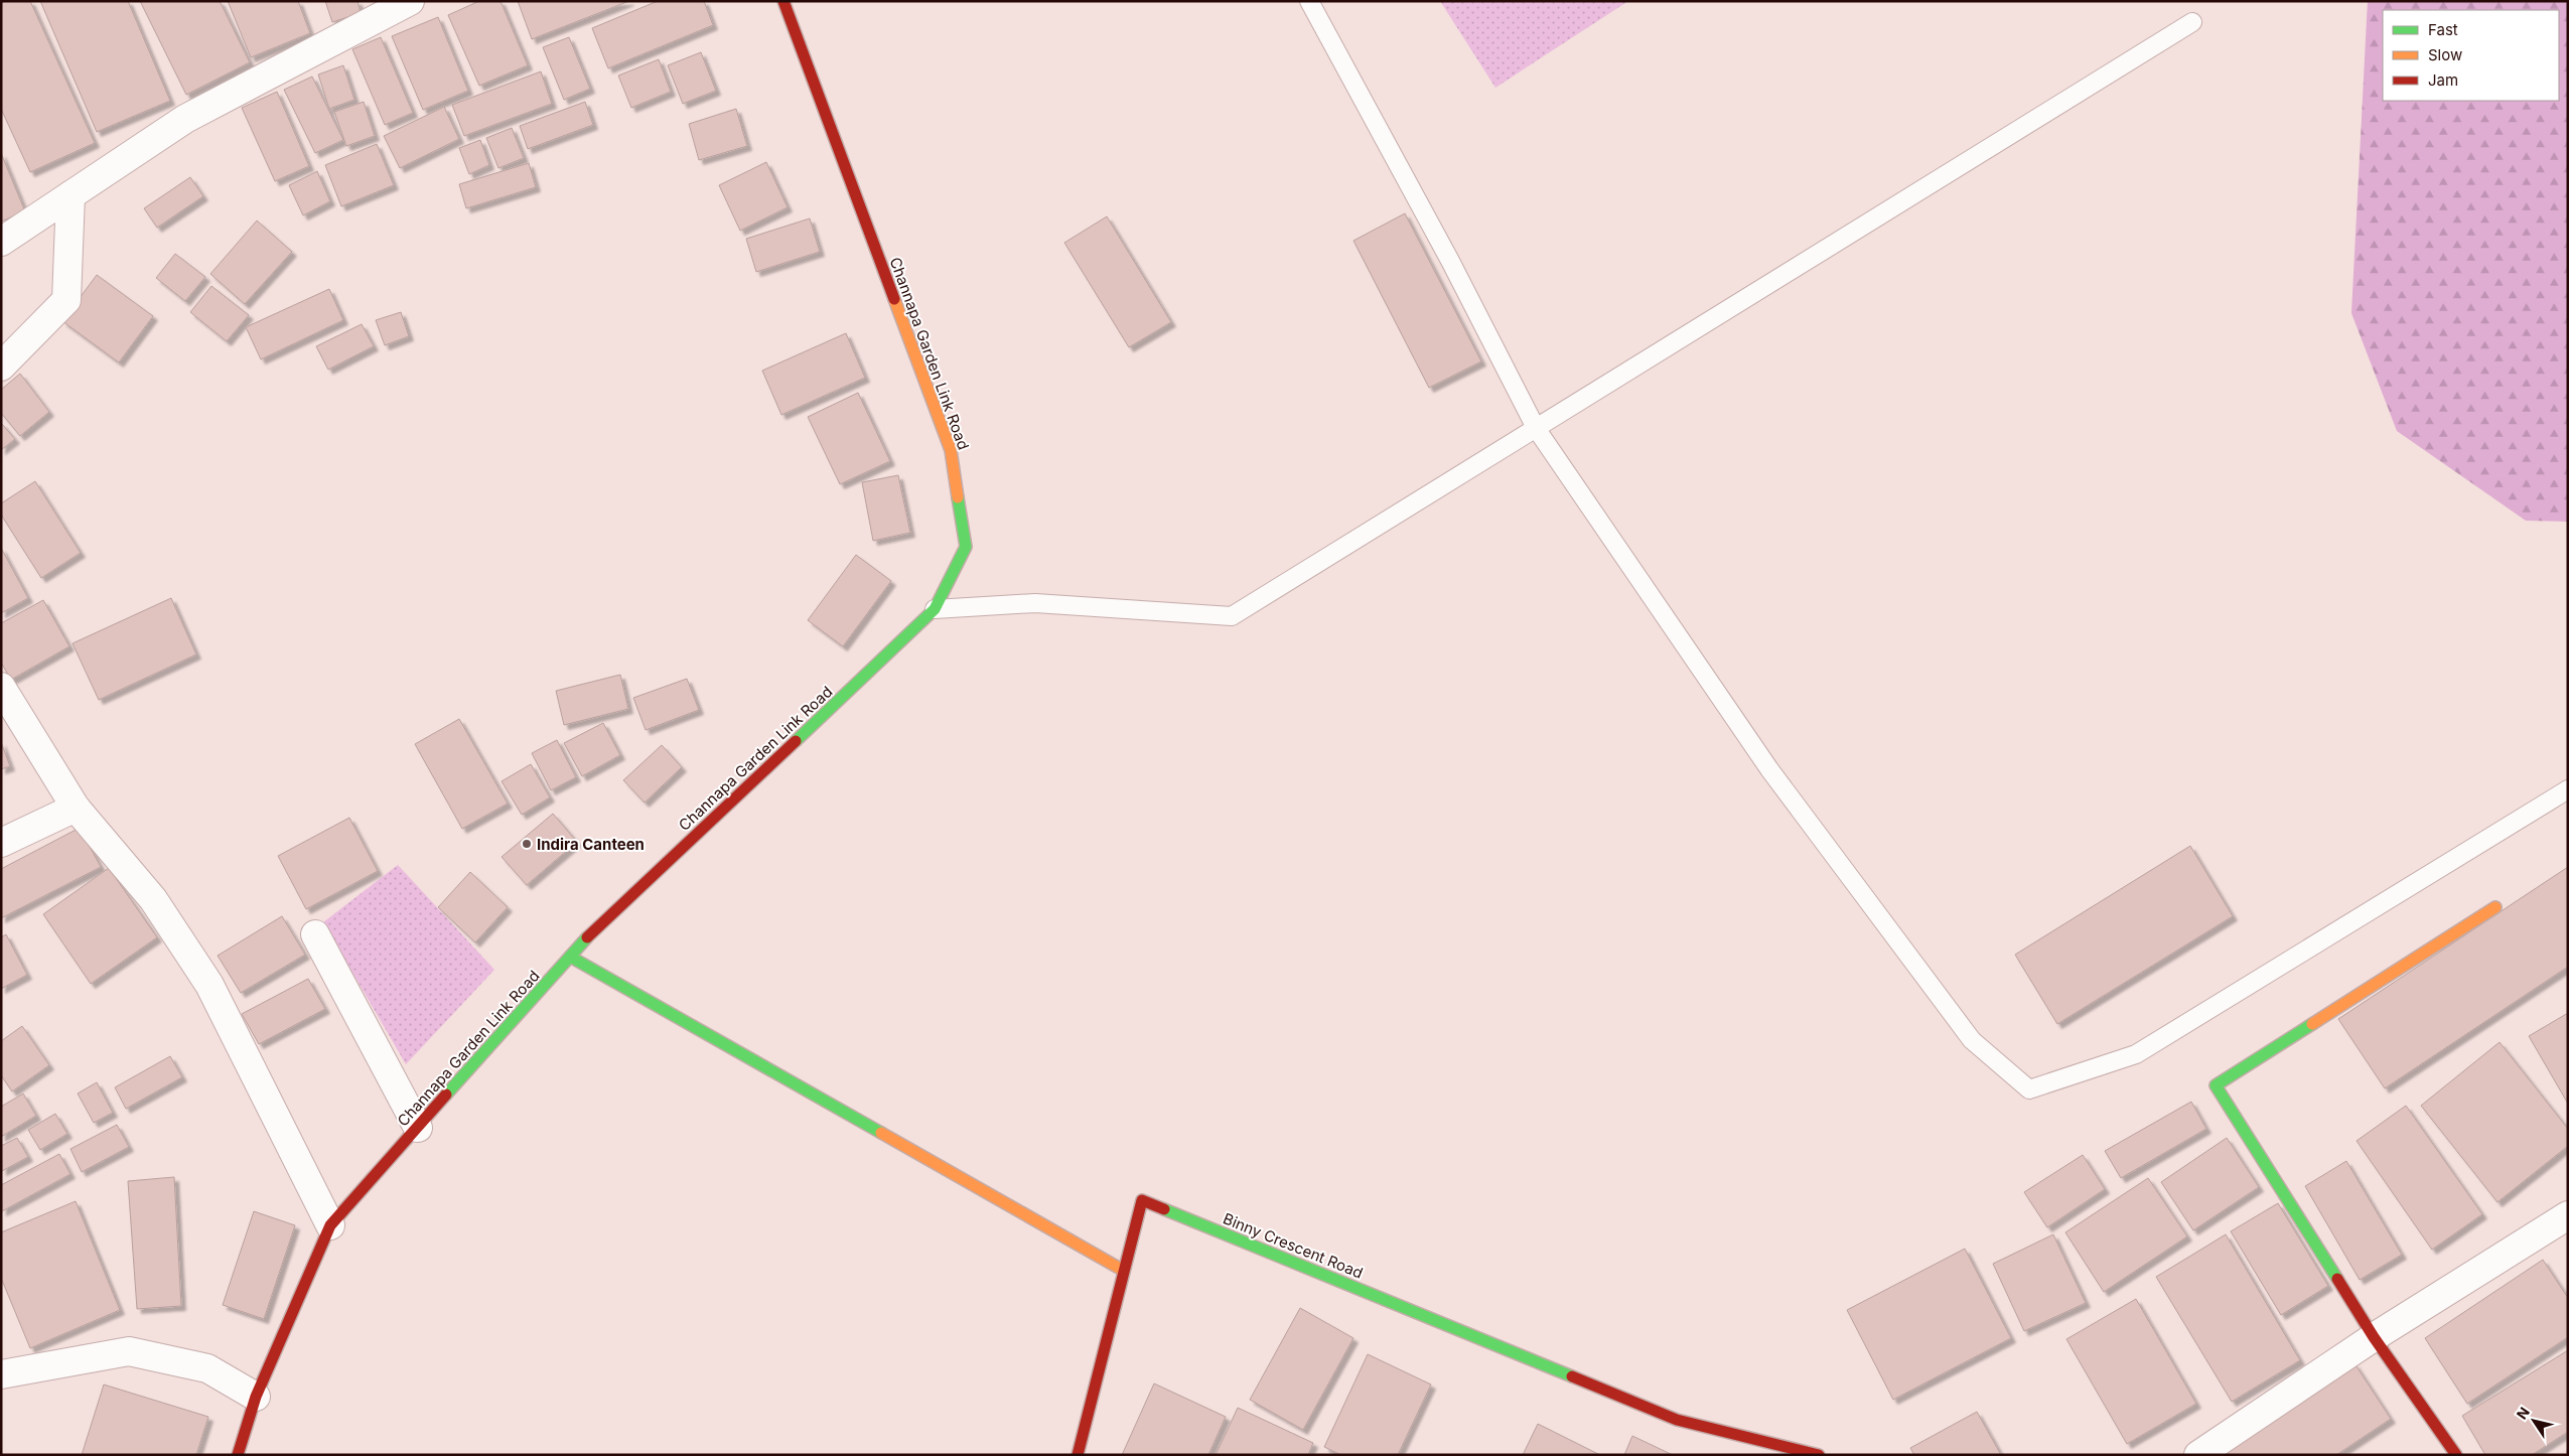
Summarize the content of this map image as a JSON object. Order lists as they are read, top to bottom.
{
  "streets": {
    "street": ["Channapa Garden Link Road", "Binny Crescent Road"]
  },
  "places": ["Indira Canteen"],
  "legend": ["Fast", "Slow", "Jam"],
  "north": "top left"
}
